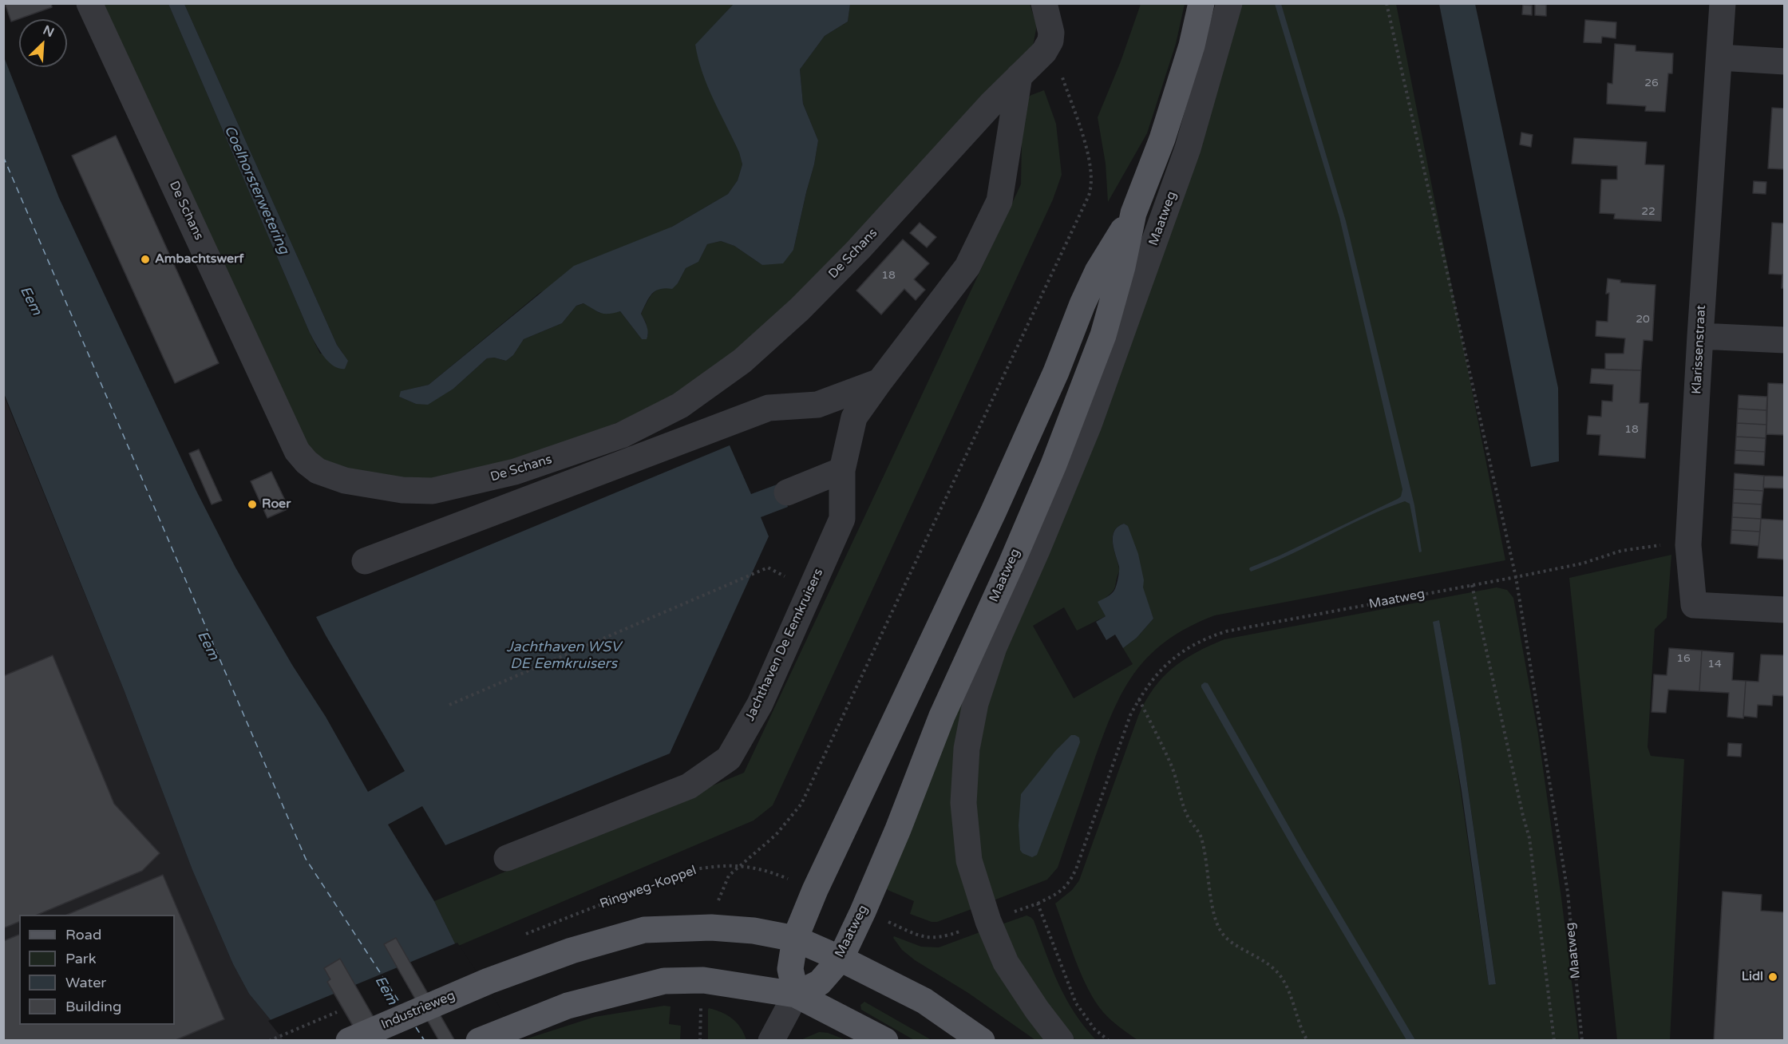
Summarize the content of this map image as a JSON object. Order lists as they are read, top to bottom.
{
  "streets": {
    "main road": ["Maatweg", "Industrieweg"],
    "street": ["De Schans", "Klarissenstraat", "Jachthaven De Eemkruisers"],
    "path": ["Ringweg-Koppel"]
  },
  "crossings": [
    ["De Schans", "Jachthaven De Eemkruisers"],
    ["Maatweg", "Klarissenstraat"],
    ["Maatweg", "Ringweg-Koppel"],
    ["Maatweg", "Industrieweg"]
  ],
  "water": ["Coelhorsterwetering", "Eem", "Jachthaven WSV DE Eemkruisers"],
  "places": ["Ambachtswerf", "Roer", "Lidl"],
  "house_numbers": [
    "26",
    "22",
    "18",
    "20",
    "18",
    "16",
    "14"
  ],
  "legend": [
    "Road",
    "Park",
    "Water",
    "Building"
  ],
  "north": "top right"
}
